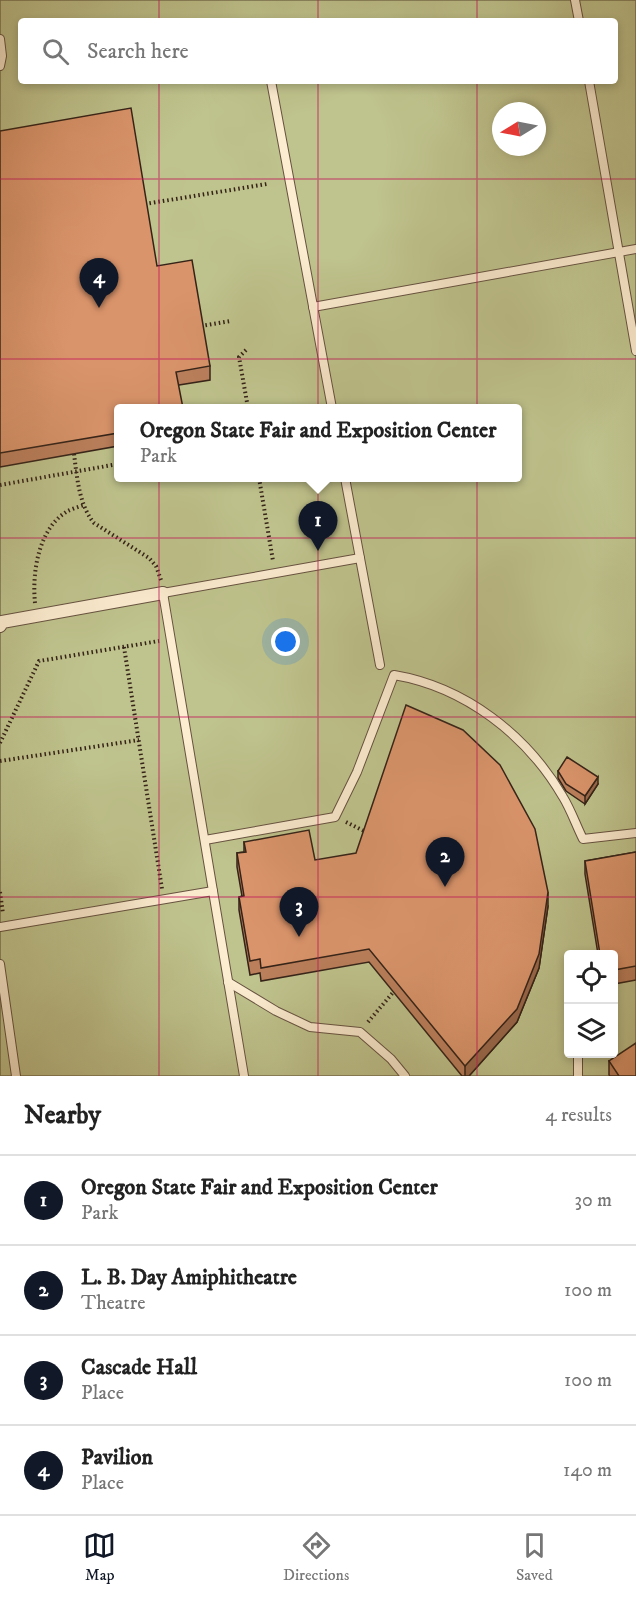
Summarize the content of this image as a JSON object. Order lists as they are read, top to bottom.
{
  "north": "left",
  "page": {
    "search": "Search here",
    "pins": [
      "4",
      "1",
      "2",
      "3"
    ],
    "popup": ["Oregon State Fair and Exposition Center", "Park"],
    "heading": ["Nearby", "4 results"],
    "list": [
      {
        "mark": "1",
        "name": "Oregon State Fair and Exposition Center",
        "note": "Park",
        "value": "30 m"
      },
      {
        "mark": "2",
        "name": "L. B. Day Amiphitheatre",
        "note": "Theatre",
        "value": "100 m"
      },
      {
        "mark": "3",
        "name": "Cascade Hall",
        "note": "Place",
        "value": "100 m"
      },
      {
        "mark": "4",
        "name": "Pavilion",
        "note": "Place",
        "value": "140 m"
      }
    ],
    "nav": ["Map", "Directions", "Saved"]
  }
}
